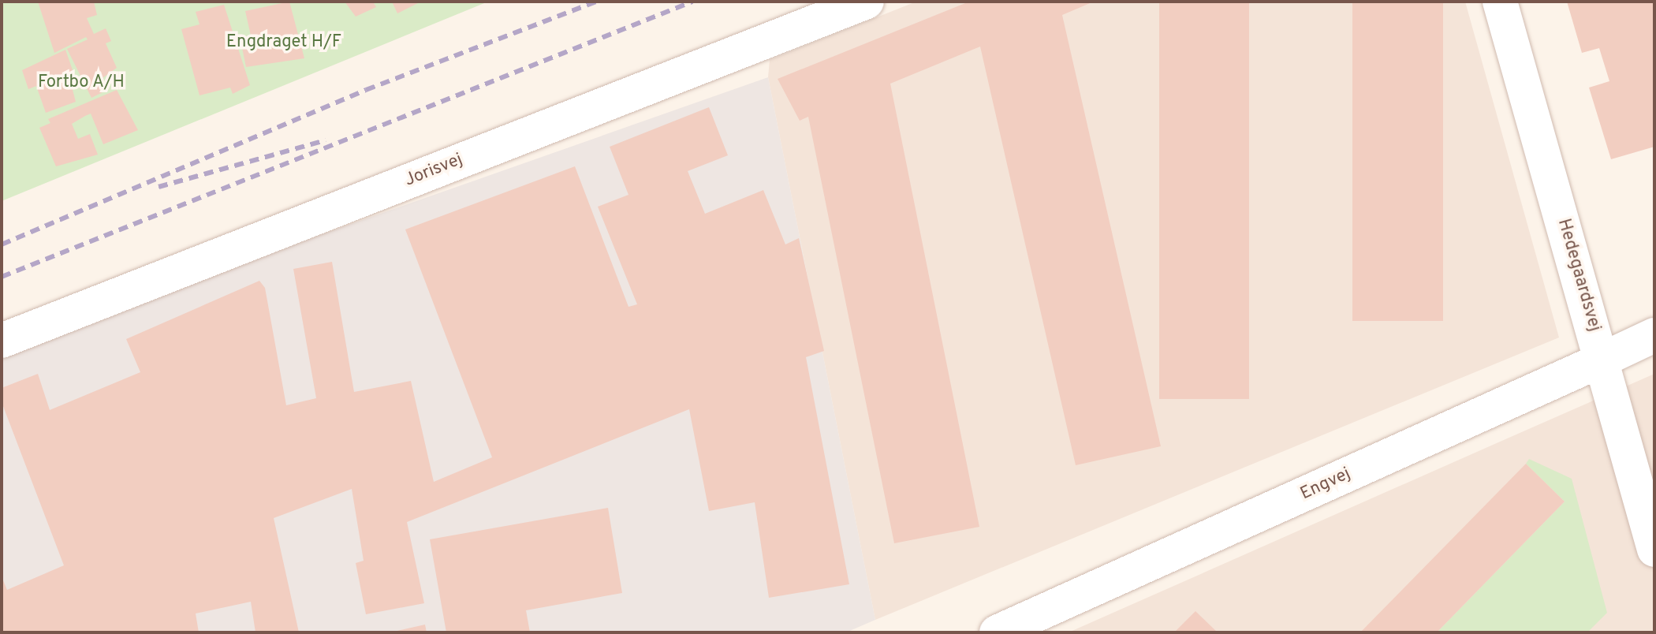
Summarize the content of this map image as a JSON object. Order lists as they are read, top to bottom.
{
  "streets": {
    "street": ["Jorisvej", "Hedegaardsvej", "Engvej"]
  },
  "crossings": [
    ["Hedegaardsvej", "Engvej"]
  ],
  "parks": ["Engdraget H/F", "Fortbo A/H"]
}
